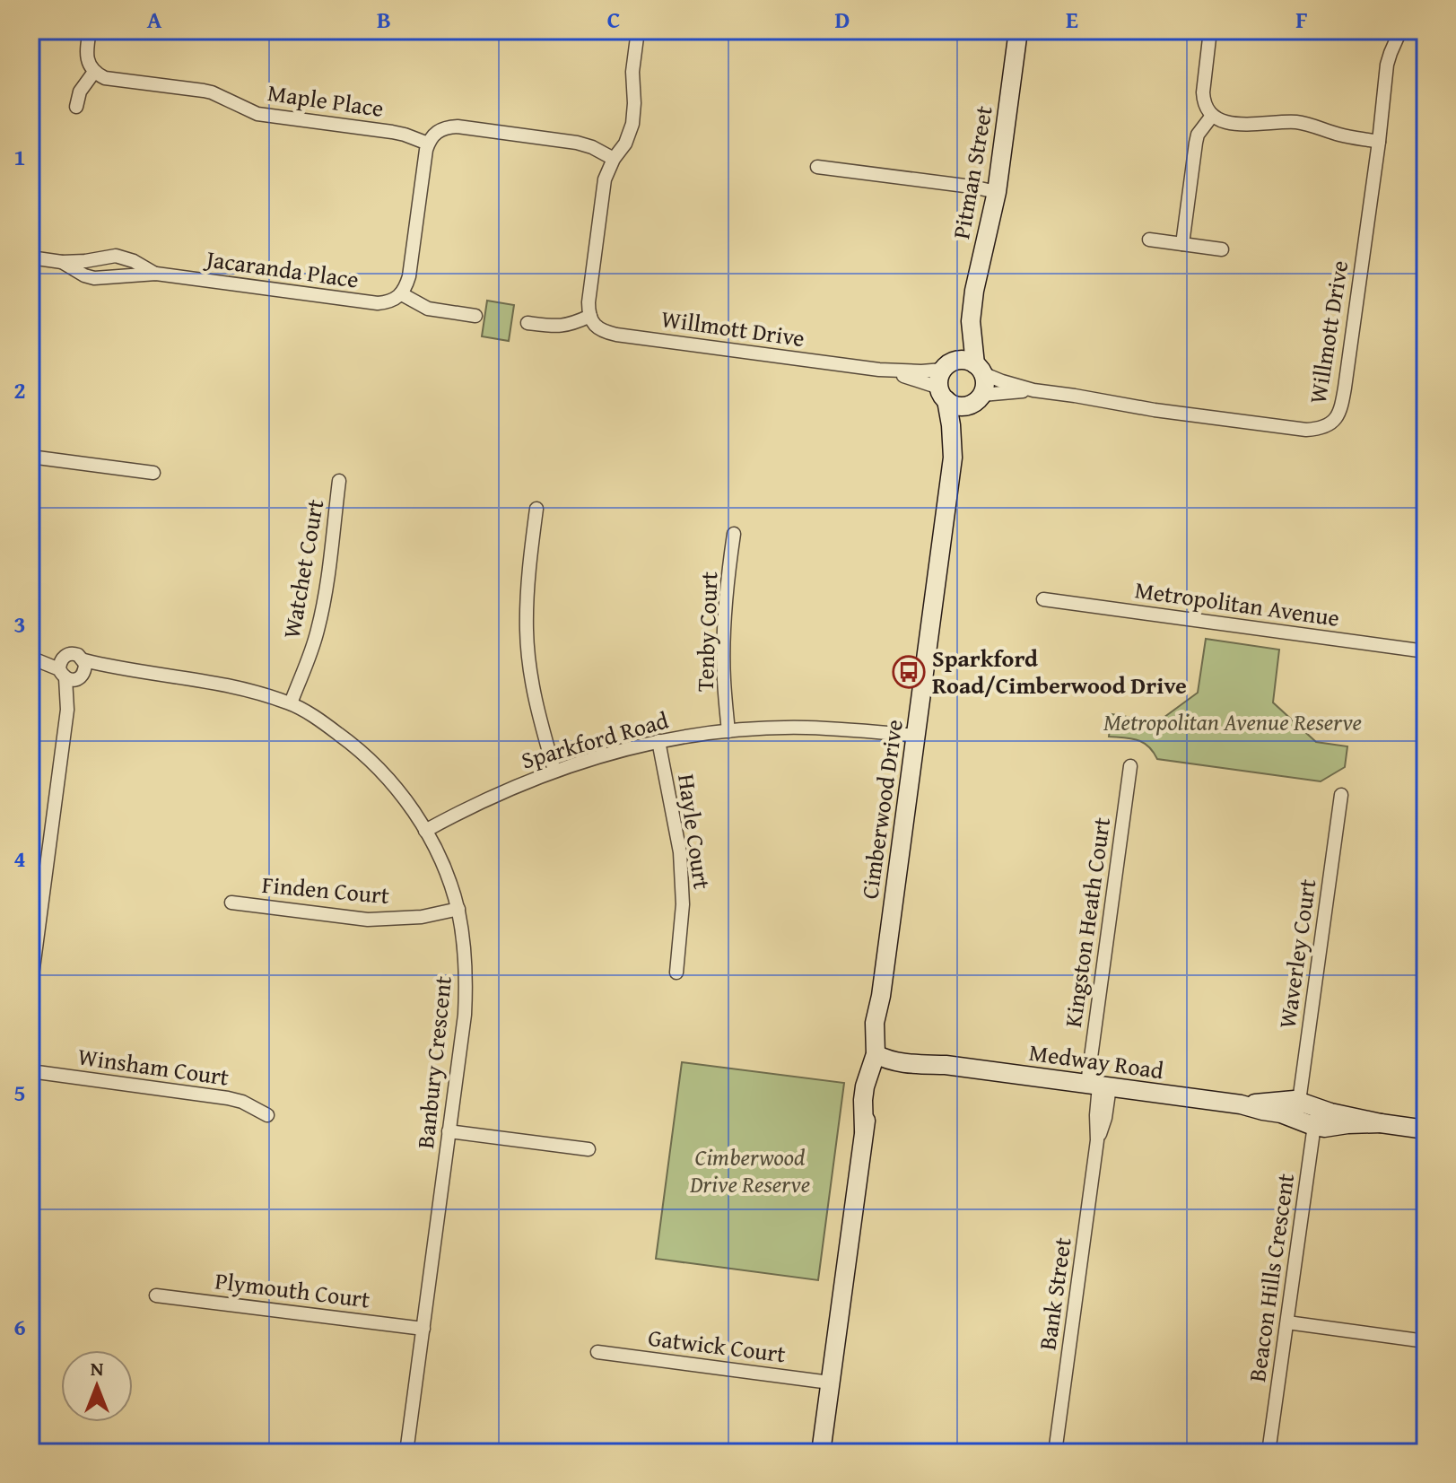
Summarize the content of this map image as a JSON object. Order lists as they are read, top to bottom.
{
  "streets": {
    "street": [
      "Maple Place",
      "Pitman Street",
      "Jacaranda Place",
      "Willmott Drive",
      "Watchet Court",
      "Metropolitan Avenue",
      "Tenby Court",
      "Sparkford Road",
      "Cimberwood Drive",
      "Hayle Court",
      "Finden Court",
      "Kingston Heath Court",
      "Waverley Court",
      "Medway Road",
      "Banbury Crescent",
      "Winsham Court",
      "Beacon Hills Crescent",
      "Plymouth Court",
      "Bank Street",
      "Gatwick Court"
    ]
  },
  "crossings": [
    ["Pitman Street", "Willmott Drive"],
    ["Pitman Street", "Cimberwood Drive"],
    ["Willmott Drive", "Cimberwood Drive"],
    ["Watchet Court", "Banbury Crescent"],
    ["Tenby Court", "Sparkford Road"],
    ["Sparkford Road", "Cimberwood Drive"],
    ["Sparkford Road", "Hayle Court"],
    ["Sparkford Road", "Banbury Crescent"],
    ["Cimberwood Drive", "Medway Road"],
    ["Cimberwood Drive", "Gatwick Court"],
    ["Finden Court", "Banbury Crescent"],
    ["Kingston Heath Court", "Medway Road"],
    ["Kingston Heath Court", "Bank Street"],
    ["Waverley Court", "Medway Road"],
    ["Waverley Court", "Beacon Hills Crescent"],
    ["Medway Road", "Beacon Hills Crescent"],
    ["Medway Road", "Bank Street"],
    ["Banbury Crescent", "Plymouth Court"]
  ],
  "parks": ["Metropolitan Avenue Reserve", "Cimberwood Drive Reserve"],
  "places": {
    "bus stop": ["Sparkford Road/Cimberwood Drive"]
  },
  "north": "top",
  "grid": {
    "columns": [
      "A",
      "B",
      "C",
      "D",
      "E",
      "F"
    ],
    "rows": [
      "1",
      "2",
      "3",
      "4",
      "5",
      "6"
    ]
  }
}
